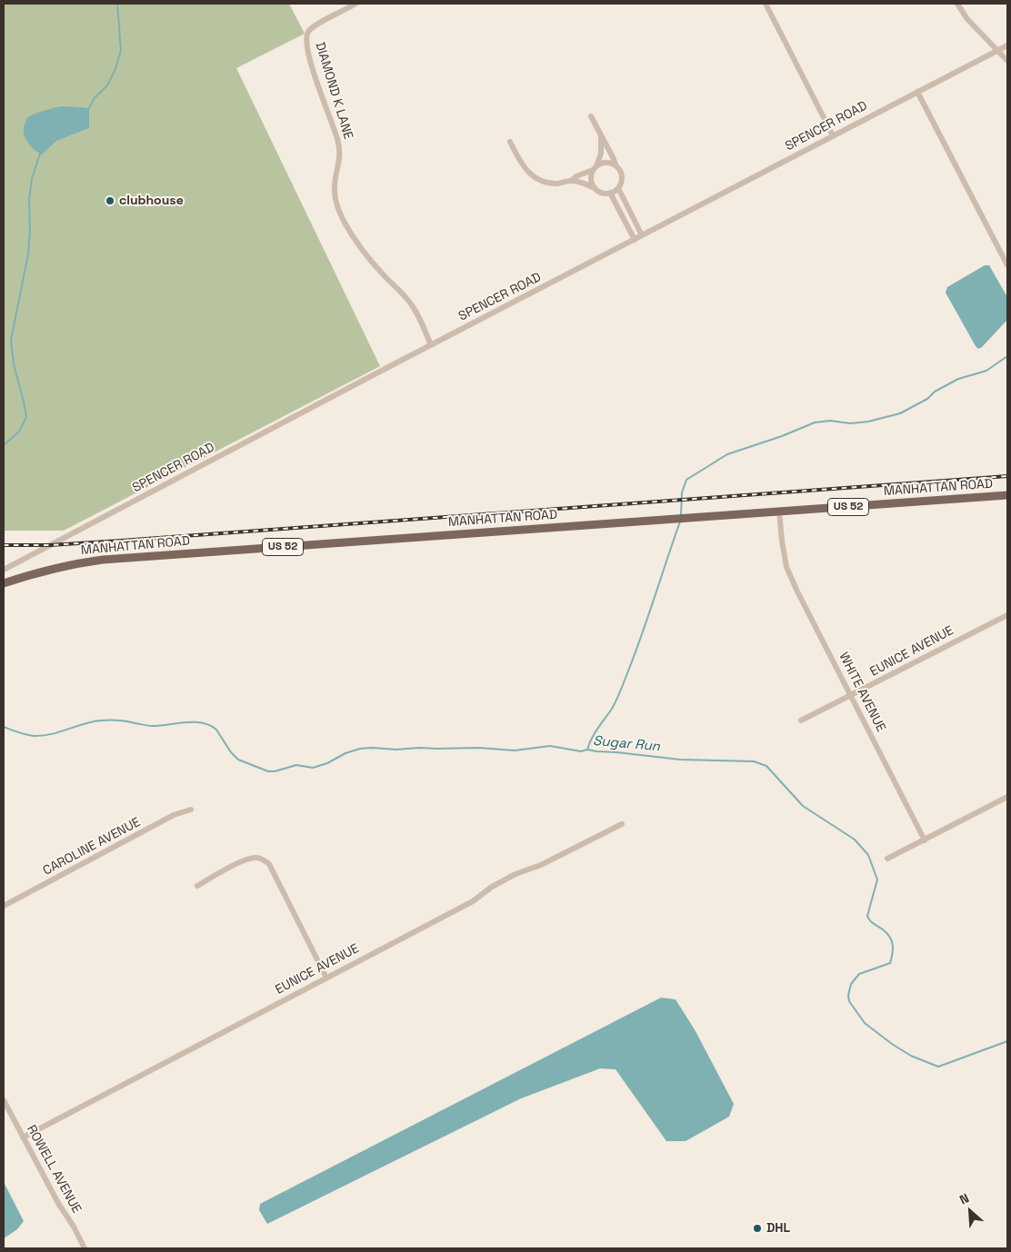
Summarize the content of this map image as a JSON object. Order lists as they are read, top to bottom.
{
  "streets": {
    "main road": ["MANHATTAN ROAD", "US 52"],
    "street": [
      "DIAMOND K LANE",
      "SPENCER ROAD",
      "EUNICE AVENUE",
      "WHITE AVENUE",
      "CAROLINE AVENUE",
      "ROWELL AVENUE"
    ]
  },
  "crossings": [
    ["DIAMOND K LANE", "SPENCER ROAD"],
    ["MANHATTAN ROAD", "WHITE AVENUE"],
    ["EUNICE AVENUE", "WHITE AVENUE"],
    ["EUNICE AVENUE", "ROWELL AVENUE"]
  ],
  "water": ["Sugar Run"],
  "places": ["clubhouse", "DHL"],
  "north": "top left"
}
